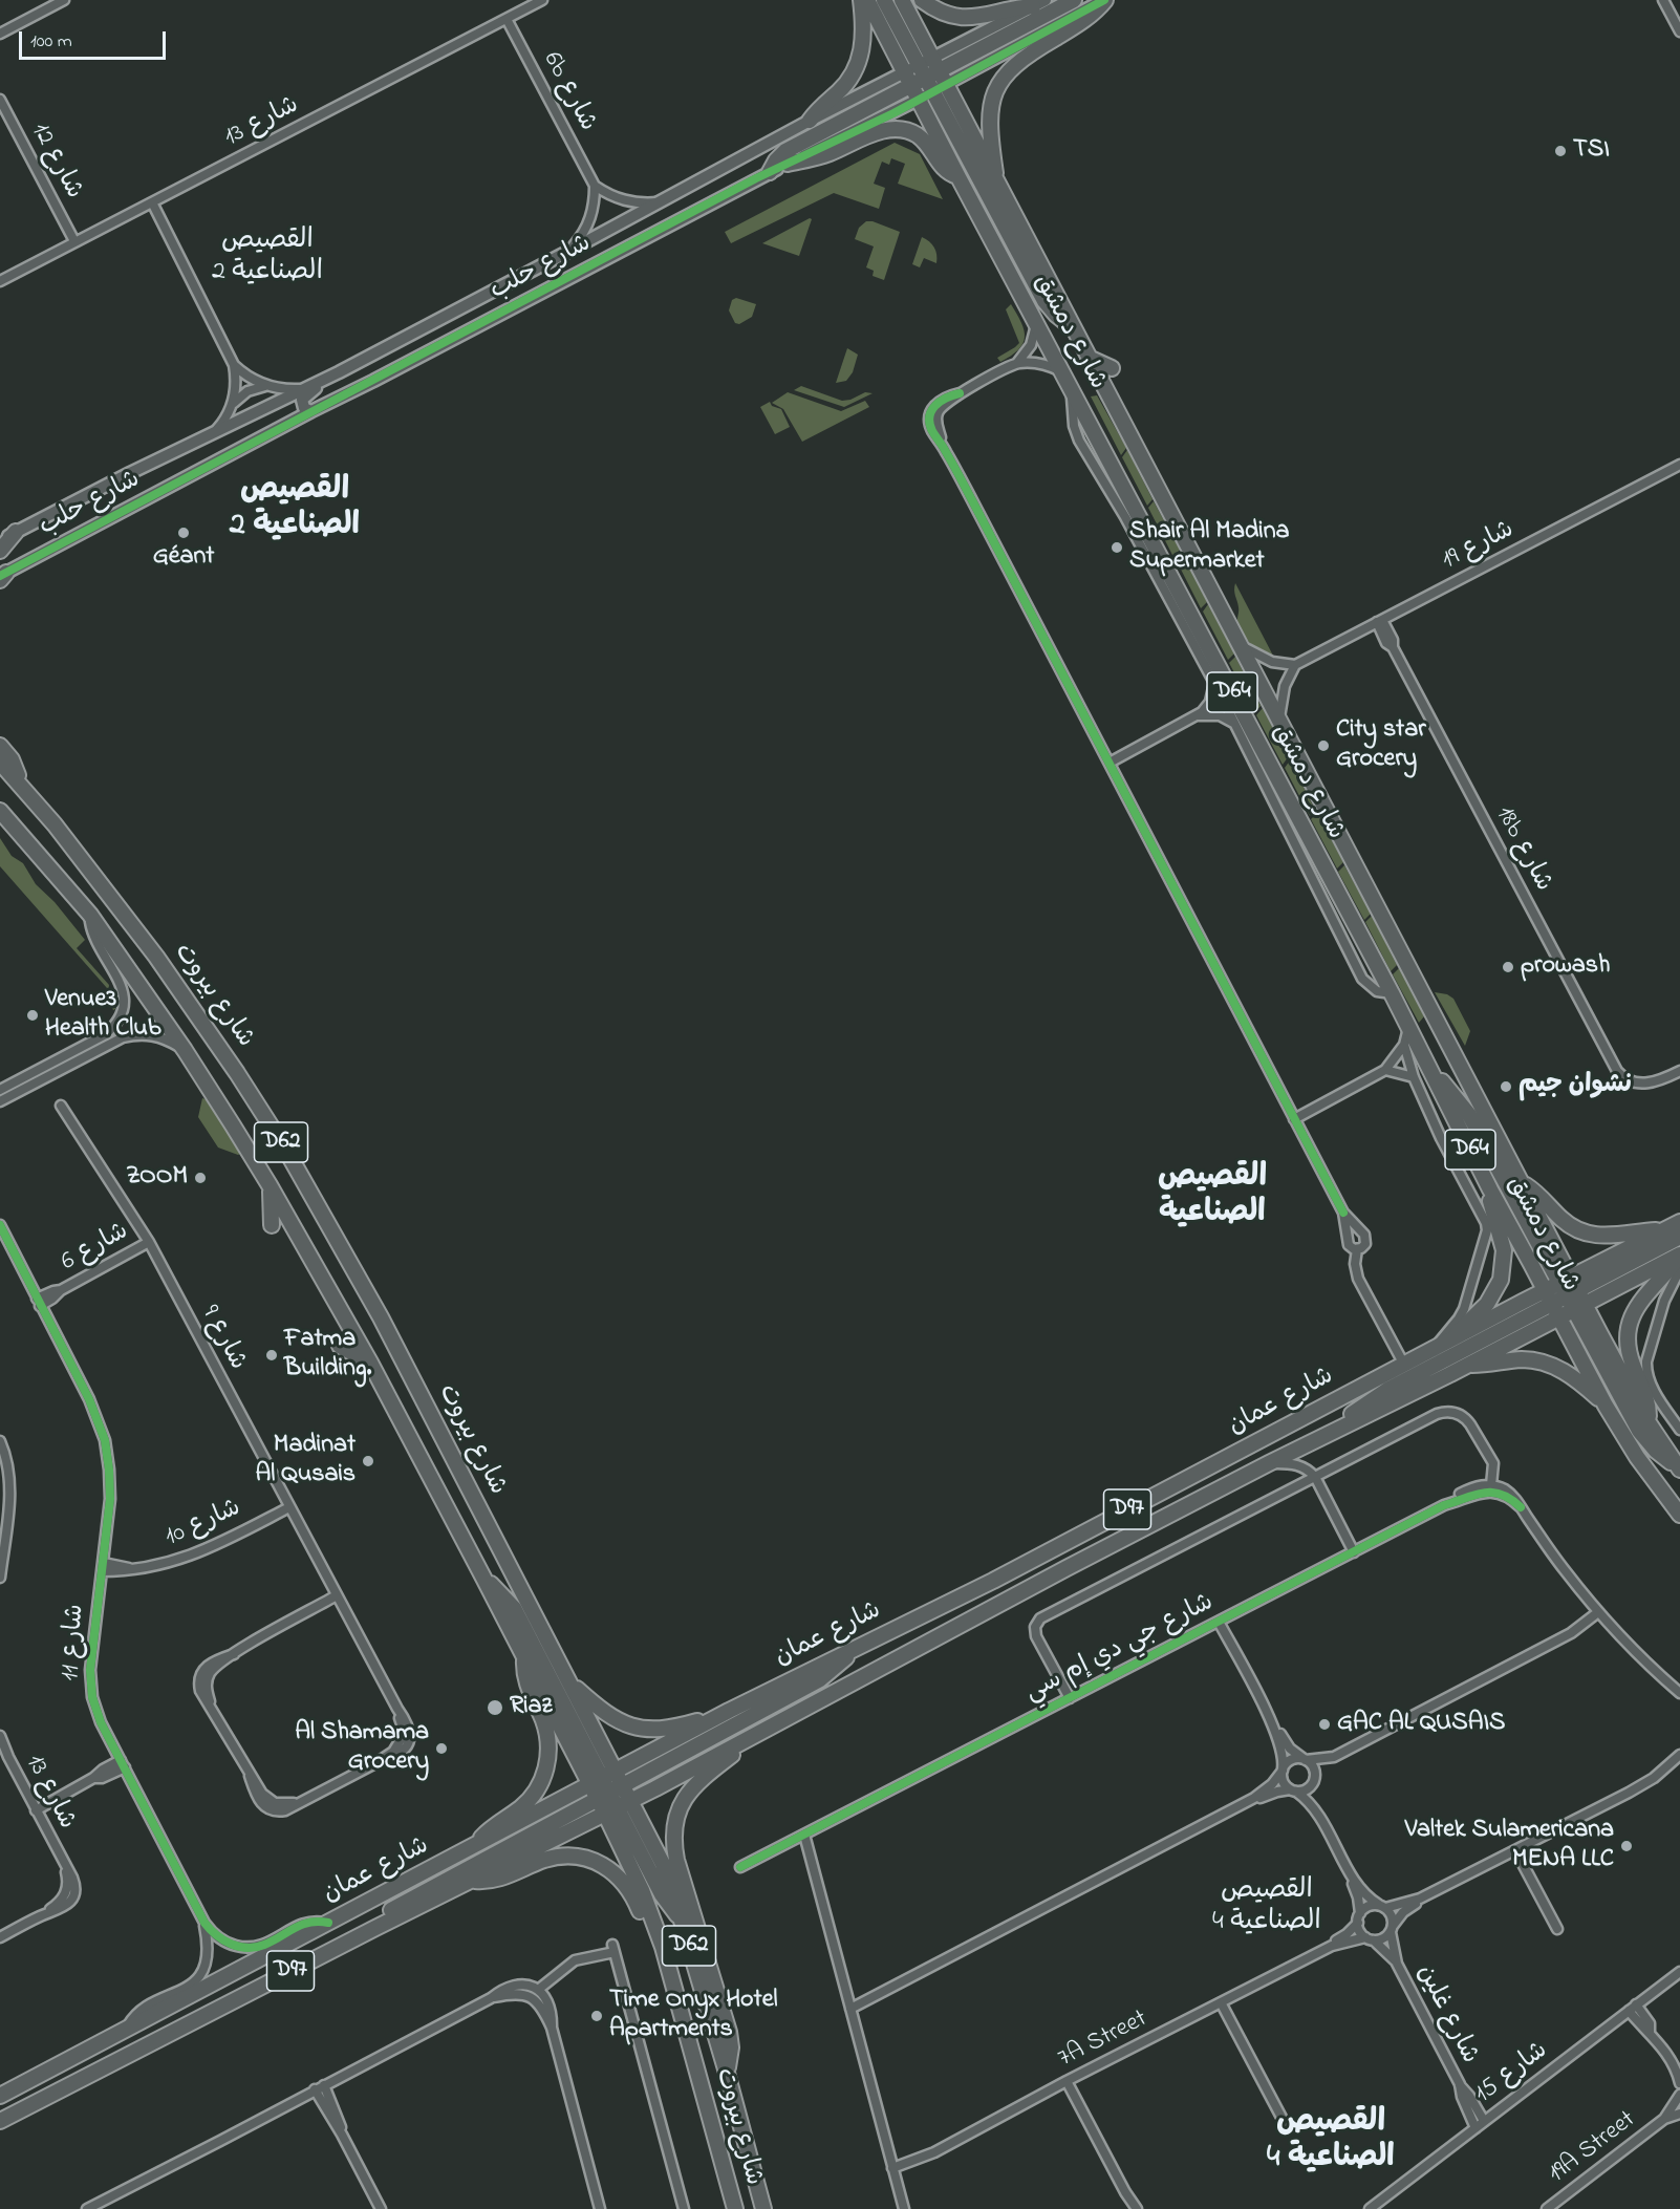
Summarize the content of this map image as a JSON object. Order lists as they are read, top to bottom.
{
  "streets": {
    "main road": [
      "شارع دمشق",
      "D64",
      "شارع بيروت",
      "D62",
      "شارع عمان",
      "D97"
    ],
    "street": [
      "6b شارع",
      "شارع 13",
      "شارع 12",
      "شارع حلب",
      "شارع 19",
      "18b شارع",
      "شارع 6",
      "شارع 9",
      "شارع 10",
      "شارع 11",
      "شارع جي دي إم سي",
      "شارع غلين",
      "7A Street",
      "شارع 15",
      "19A Street"
    ]
  },
  "crossings": [
    ["6b شارع", "شارع 13"],
    ["شارع 13", "شارع 12"],
    ["شارع حلب", "شارع دمشق"],
    ["شارع دمشق", "شارع عمان"],
    ["شارع 19", "18b شارع"],
    ["شارع بيروت", "شارع عمان"],
    ["شارع 6", "شارع 9"],
    ["شارع 6", "شارع 11"],
    ["شارع 9", "شارع 10"],
    ["شارع عمان", "شارع 11"],
    ["شارع 10", "شارع 11"],
    ["شارع جي دي إم سي", "شارع غلين"],
    ["شارع غلين", "شارع 15"]
  ],
  "districts": [
    "القصيص الصناعية 2",
    "القصيص الصناعية 2",
    "القصيص الصناعية",
    "القصيص الصناعية 4",
    "القصيص الصناعية 4"
  ],
  "places": [
    "TSI",
    "Géant",
    "Shair Al Madina Supermarket",
    "City star Grocery",
    "prowash",
    "Venue3 Health Club",
    "نشوان جيم",
    "ZOOM",
    "Fatma Building.",
    "Madinat Al Qusais",
    "Riaz",
    "GAC AL QUSAIS",
    "Al Shamama Grocery",
    "Valtek Sulamericana MENA LLC",
    "Time Onyx Hotel Apartments"
  ],
  "scale_bar": "100 m"
}
